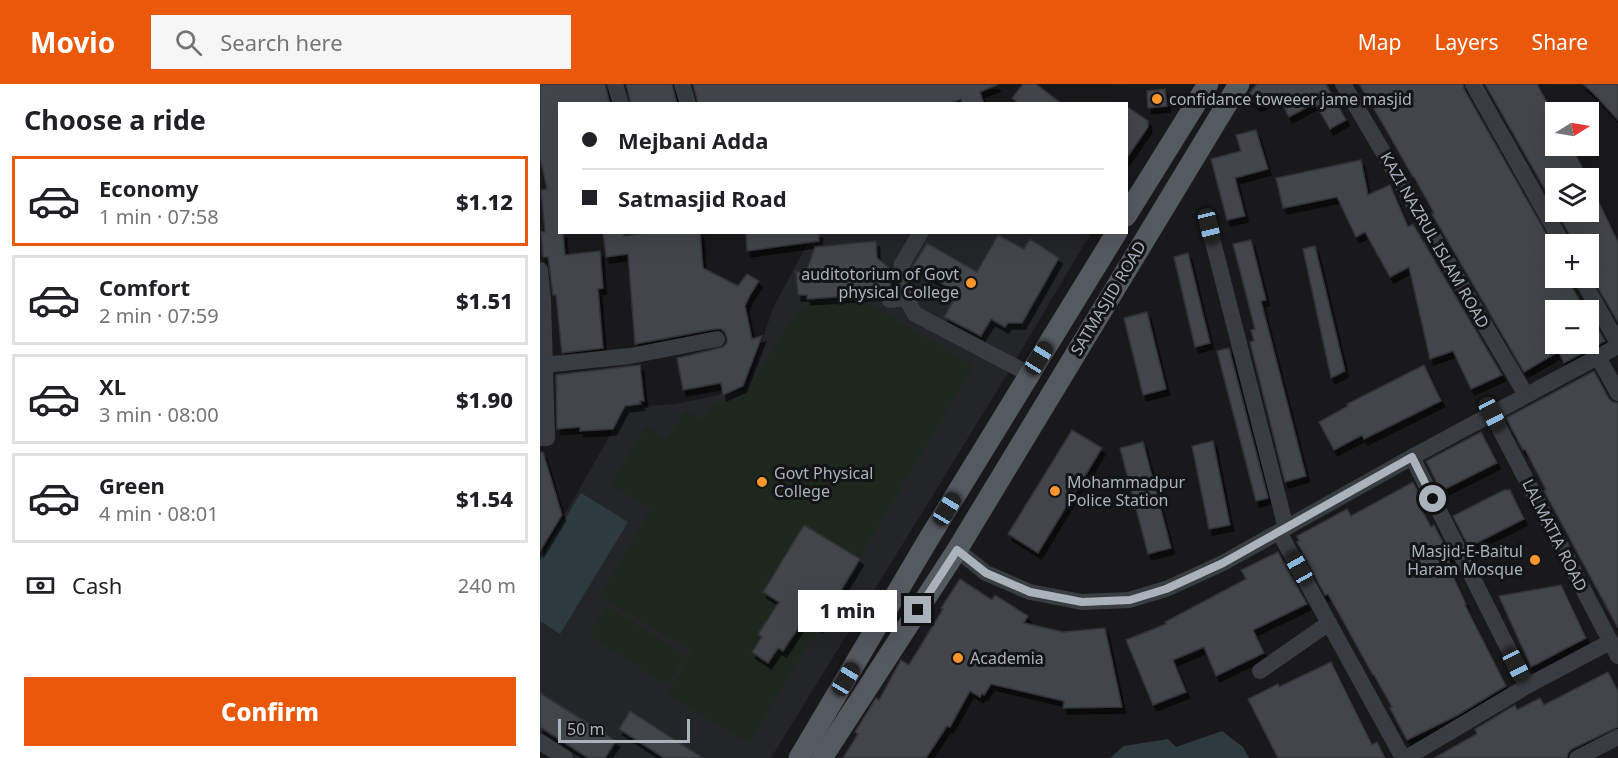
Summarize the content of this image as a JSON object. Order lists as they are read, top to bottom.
{
  "streets": {
    "main road": ["SATMASJID ROAD"],
    "street": ["KAZI NAZRUL ISLAM ROAD", "LALMATIA ROAD"]
  },
  "places": [
    "confidance toweeer jame masjid",
    "auditotorium of Govt physical College",
    "Govt Physical College",
    "Mohammadpur Police Station",
    "Masjid-E-Baitul Haram Mosque",
    "Academia"
  ],
  "scale_bar": "50 m",
  "north": "right",
  "page": {
    "header": "Movio",
    "search": "Search here",
    "nav": ["Map", "Layers", "Share"],
    "heading": "Choose a ride",
    "map_buttons": ["+", "−"],
    "banner": ["Mejbani Adda", "Satmasjid Road"],
    "list": [
      {
        "name": "Economy",
        "note": "1 min · 07:58",
        "value": "$1.12"
      },
      {
        "name": "Comfort",
        "note": "2 min · 07:59",
        "value": "$1.51"
      },
      {
        "name": "XL",
        "note": "3 min · 08:00",
        "value": "$1.90"
      },
      {
        "name": "Green",
        "note": "4 min · 08:01",
        "value": "$1.54"
      }
    ],
    "pay": ["Cash", "240 m"],
    "bubble": "1 min",
    "buttons": "Confirm",
    "scale": "50 m"
  }
}
